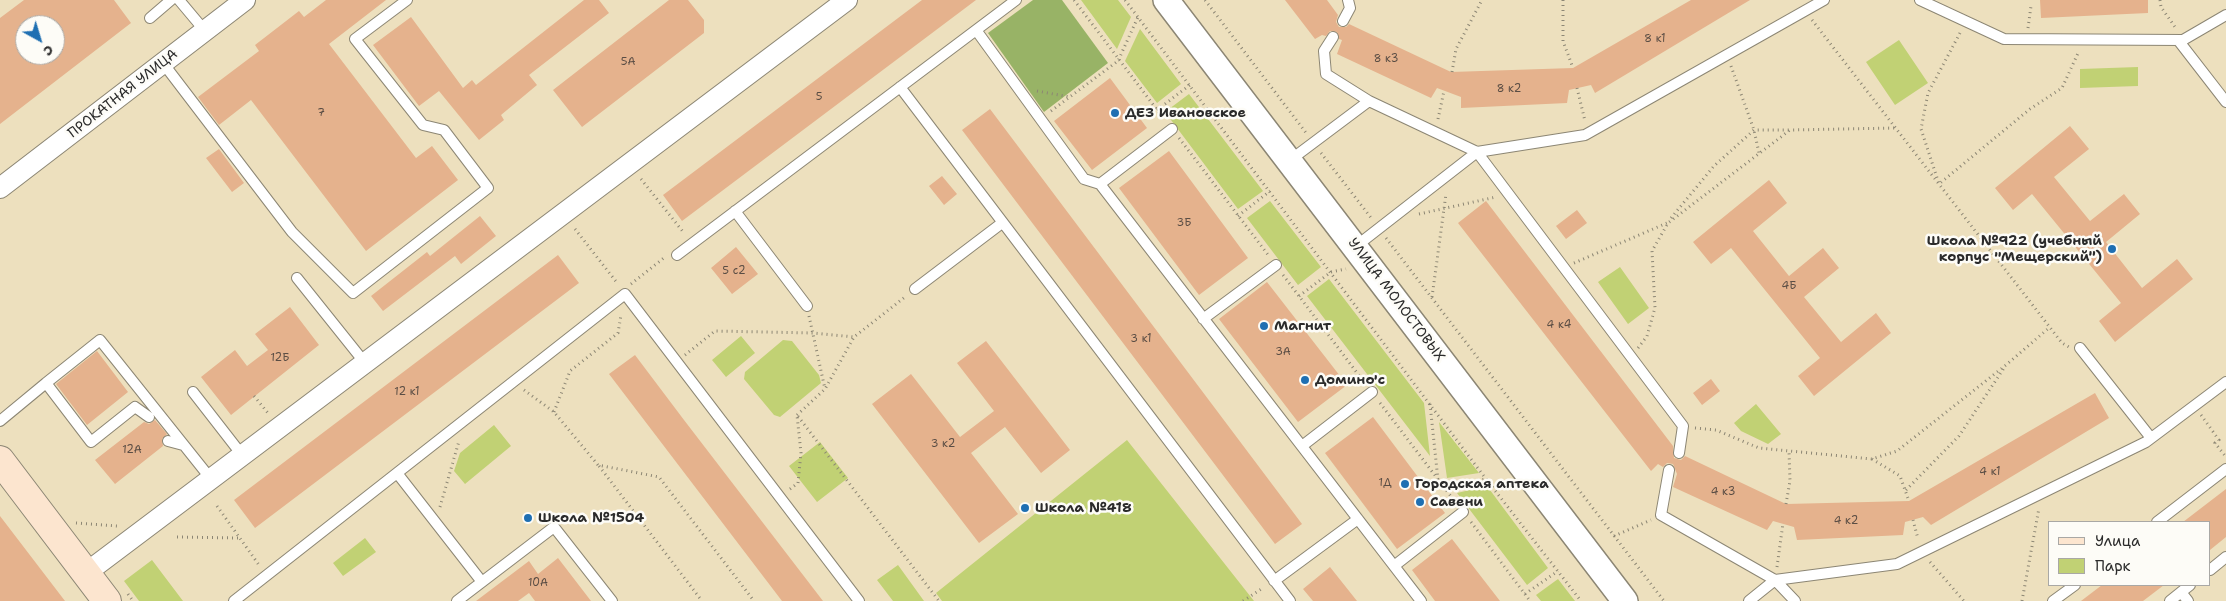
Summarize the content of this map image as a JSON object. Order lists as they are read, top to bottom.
{
  "streets": {
    "street": ["ПРОКАТНАЯ УЛИЦА", "УЛИЦА МОЛОСТОВЫХ"]
  },
  "places": [
    "ДЕЗ Ивановское",
    "Школа №922 (учебный корпус \"Мещерский\")",
    "Магнит",
    "Домино'c",
    "Городская аптека",
    "Савени",
    "Школа №418",
    "Школа №1504"
  ],
  "house_numbers": [
    "8 к1",
    "8 к3",
    "5А",
    "8 к2",
    "5",
    "7",
    "3Б",
    "5 с2",
    "4Б",
    "4 к4",
    "3 к1",
    "3А",
    "12Б",
    "12 к1",
    "3 к2",
    "12А",
    "4 к1",
    "1Д",
    "4 к3",
    "4 к2",
    "10А"
  ],
  "legend": ["Улица", "Парк"],
  "north": "bottom right"
}
